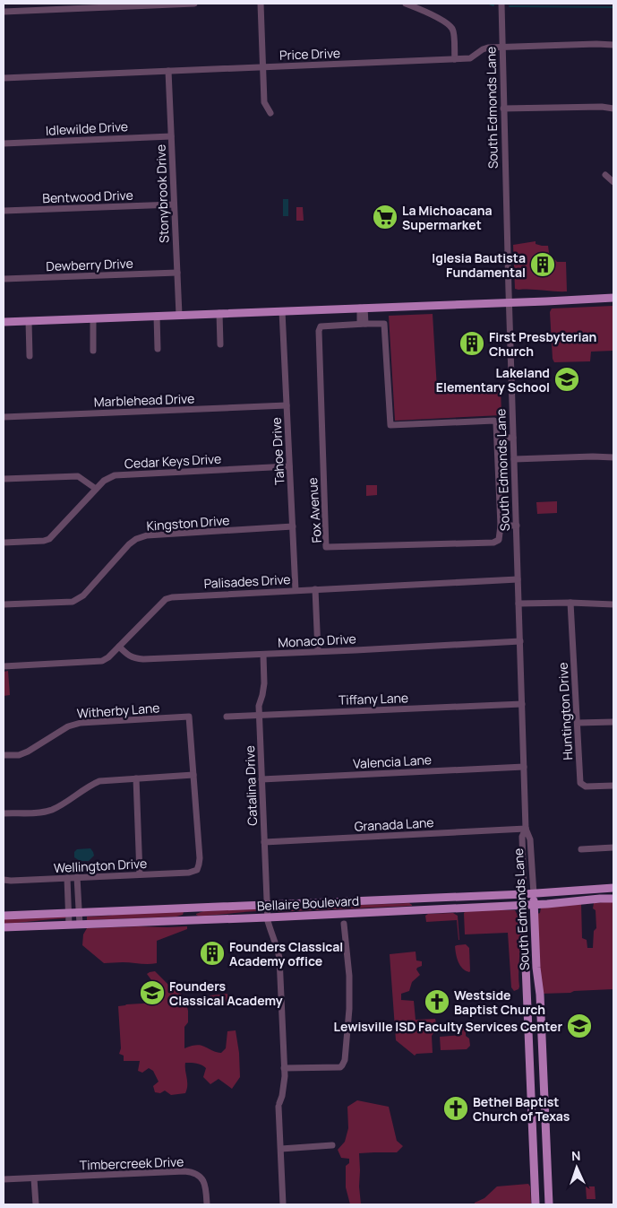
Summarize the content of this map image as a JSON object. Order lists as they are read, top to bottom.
{
  "streets": {
    "main road": ["South Edmonds Lane", "Bellaire Boulevard"],
    "street": [
      "Price Drive",
      "Idlewilde Drive",
      "Stonybrook Drive",
      "Bentwood Drive",
      "Dewberry Drive",
      "Marblehead Drive",
      "Tahoe Drive",
      "Cedar Keys Drive",
      "Fox Avenue",
      "Kingston Drive",
      "Palisades Drive",
      "Monaco Drive",
      "Tiffany Lane",
      "Witherby Lane",
      "Huntington Drive",
      "Valencia Lane",
      "Catalina Drive",
      "Granada Lane",
      "Wellington Drive",
      "Timbercreek Drive"
    ]
  },
  "crossings": [
    ["Price Drive", "South Edmonds Lane"],
    ["Price Drive", "Stonybrook Drive"],
    ["South Edmonds Lane", "Palisades Drive"],
    ["South Edmonds Lane", "Monaco Drive"],
    ["South Edmonds Lane", "Tiffany Lane"],
    ["South Edmonds Lane", "Valencia Lane"],
    ["South Edmonds Lane", "Granada Lane"],
    ["South Edmonds Lane", "Bellaire Boulevard"],
    ["Idlewilde Drive", "Stonybrook Drive"],
    ["Stonybrook Drive", "Bentwood Drive"],
    ["Stonybrook Drive", "Dewberry Drive"],
    ["Marblehead Drive", "Tahoe Drive"],
    ["Tahoe Drive", "Cedar Keys Drive"],
    ["Tahoe Drive", "Kingston Drive"],
    ["Tahoe Drive", "Palisades Drive"],
    ["Palisades Drive", "Monaco Drive"],
    ["Monaco Drive", "Catalina Drive"],
    ["Tiffany Lane", "Catalina Drive"],
    ["Witherby Lane", "Wellington Drive"],
    ["Valencia Lane", "Catalina Drive"],
    ["Catalina Drive", "Granada Lane"],
    ["Catalina Drive", "Bellaire Boulevard"]
  ],
  "places": {
    "supermarket": ["La Michoacana Supermarket"],
    "building": ["Iglesia Bautista Fundamental", "First Presbyterian Church", "Founders Classical Academy office"],
    "school or university": ["Lakeland Elementary School", "Founders Classical Academy", "Lewisville ISD Faculty Services Center"],
    "church": ["Westside Baptist Church", "Bethel Baptist Church of Texas"]
  },
  "north": "top"
}
